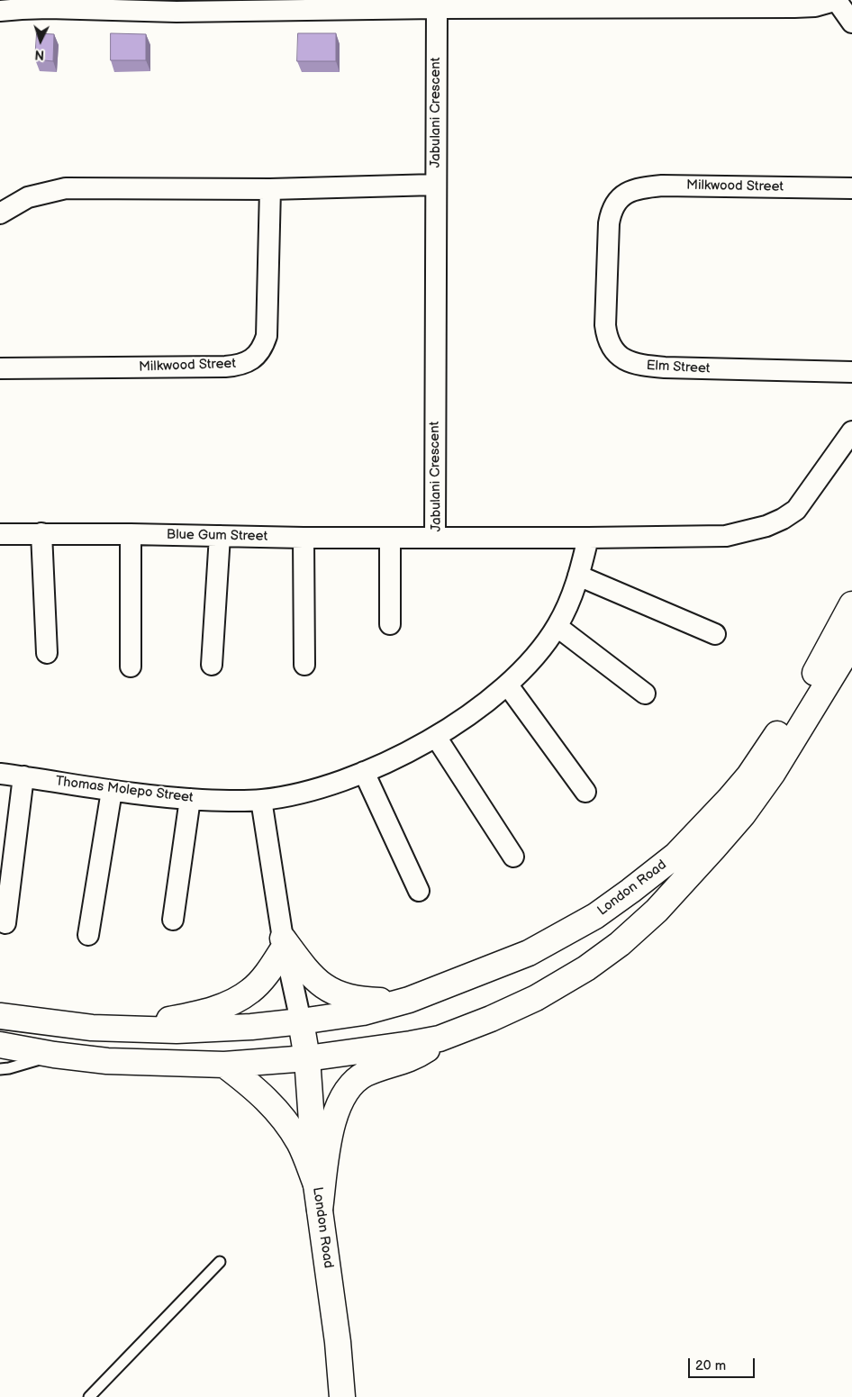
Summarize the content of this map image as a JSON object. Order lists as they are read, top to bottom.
{
  "streets": {
    "main road": ["London Road"],
    "street": [
      "Jabulani Crescent",
      "Milkwood Street",
      "Elm Street",
      "Blue Gum Street",
      "Thomas Molepo Street"
    ]
  },
  "crossings": [
    ["Jabulani Crescent", "Blue Gum Street"],
    ["Jabulani Crescent", "Thomas Molepo Street"],
    ["Milkwood Street", "Elm Street"]
  ],
  "scale_bar": "20 m",
  "north": "bottom"
}
